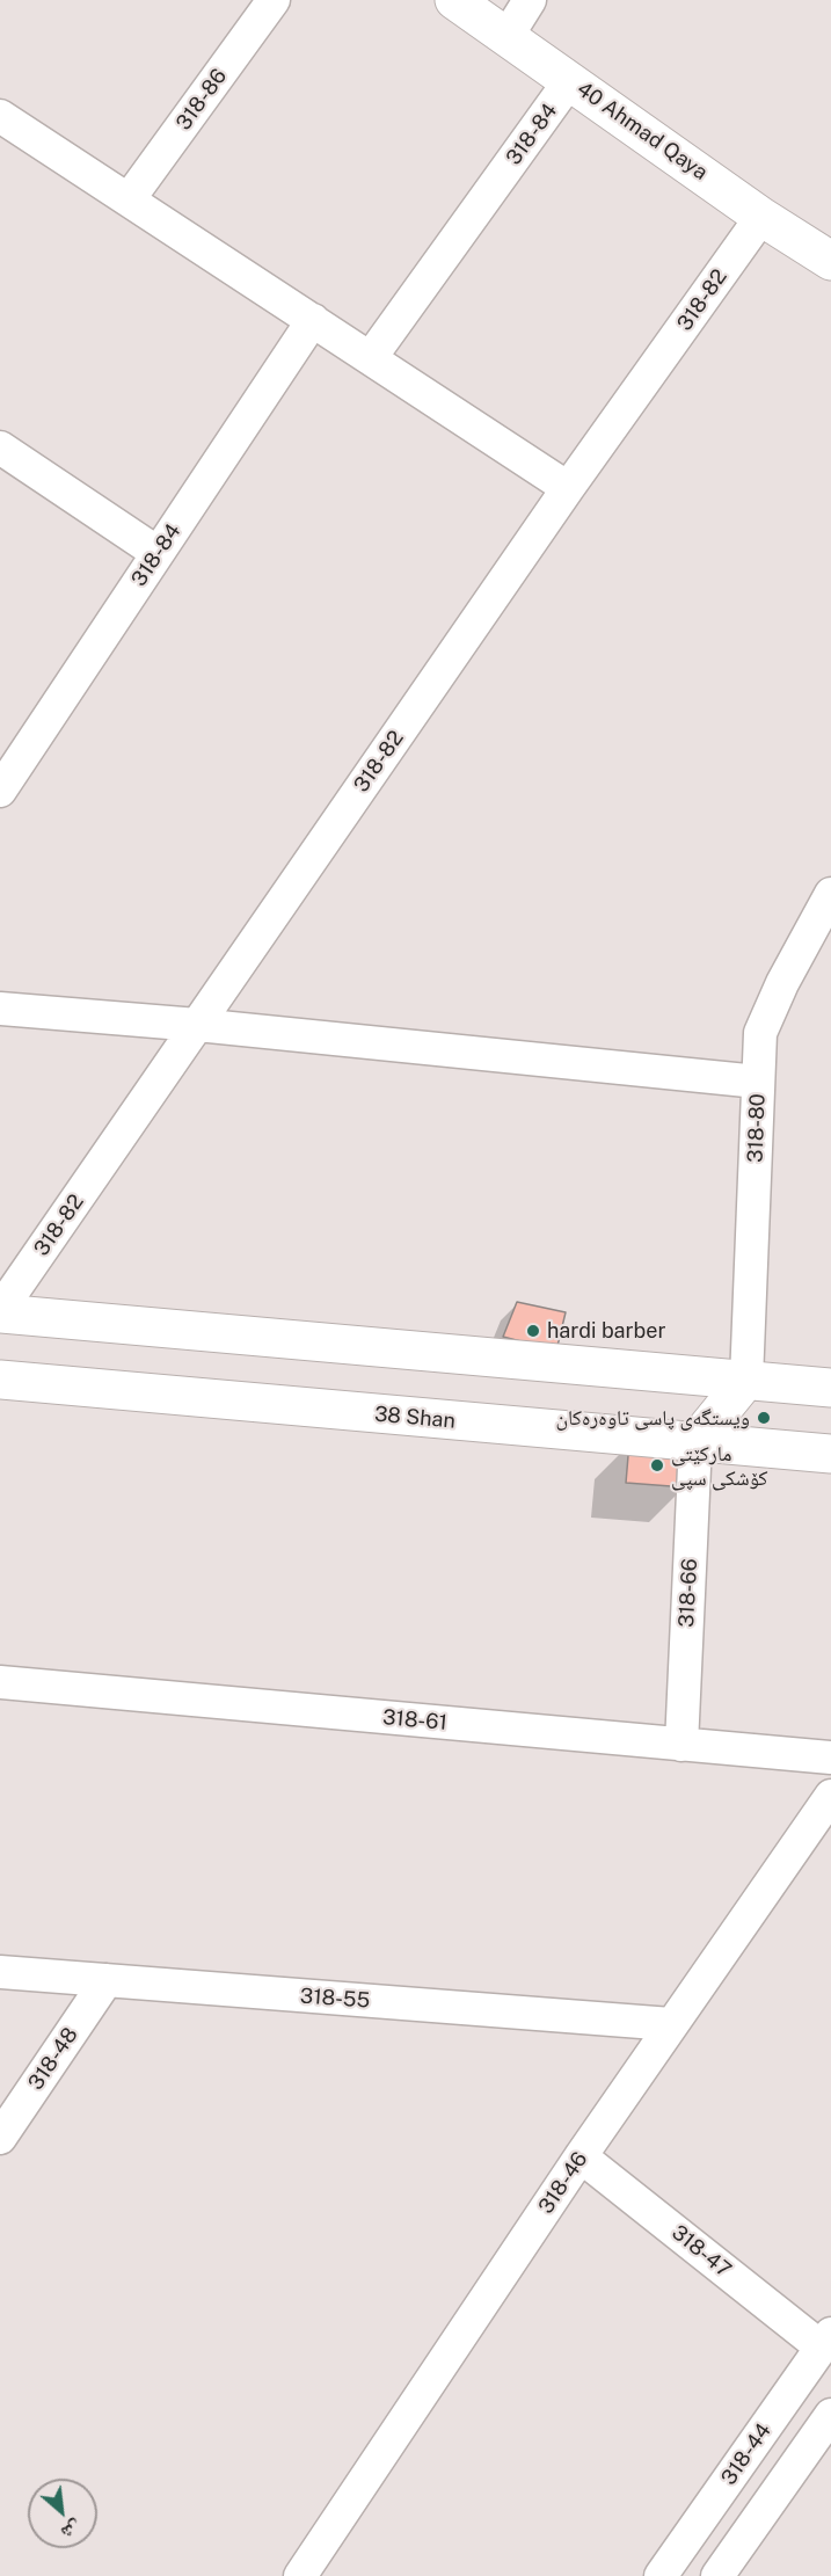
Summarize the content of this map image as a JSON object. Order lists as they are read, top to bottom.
{
  "streets": {
    "street": [
      "318-86",
      "40 Ahmad Qaya",
      "318-84",
      "318-82",
      "318-80",
      "38 Shan",
      "318-66",
      "318-61",
      "318-55",
      "318-48",
      "318-46",
      "318-47",
      "318-44"
    ]
  },
  "crossings": [
    ["40 Ahmad Qaya", "318-84"],
    ["40 Ahmad Qaya", "318-82"],
    ["38 Shan", "318-66"],
    ["318-66", "318-61"],
    ["318-55", "318-48"],
    ["318-55", "318-46"],
    ["318-46", "318-47"],
    ["318-47", "318-44"]
  ],
  "places": ["hardi barber", "ویستگەی پاسی تاوەرەکان", "مارکێتی کۆشکی سپی"],
  "north": "bottom right"
}
